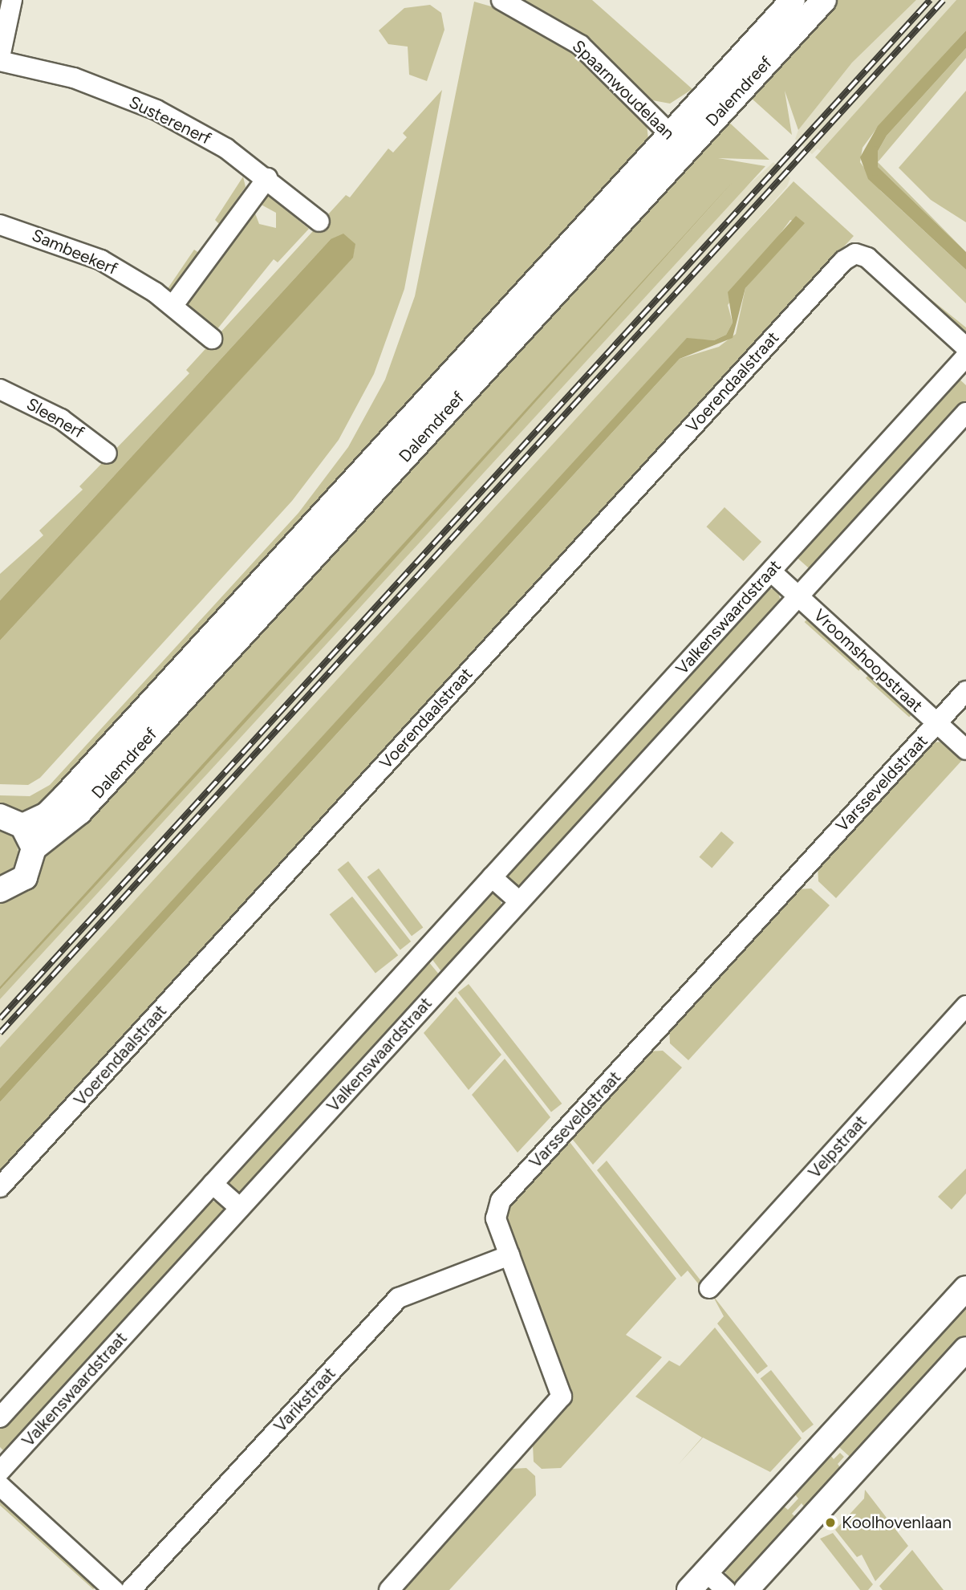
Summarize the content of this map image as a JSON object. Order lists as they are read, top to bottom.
{
  "streets": {
    "street": [
      "Spaarnwoudelaan",
      "Dalemdreef",
      "Susterenerf",
      "Sambeekerf",
      "Voerendaalstraat",
      "Sleenerf",
      "Valkenswaardstraat",
      "Vroomshoopstraat",
      "Varsseveldstraat",
      "Velpstraat",
      "Varikstraat"
    ]
  },
  "crossings": [
    ["Spaarnwoudelaan", "Dalemdreef"],
    ["Valkenswaardstraat", "Vroomshoopstraat"],
    ["Vroomshoopstraat", "Varsseveldstraat"],
    ["Varsseveldstraat", "Varikstraat"]
  ],
  "places": ["Koolhovenlaan"]
}
